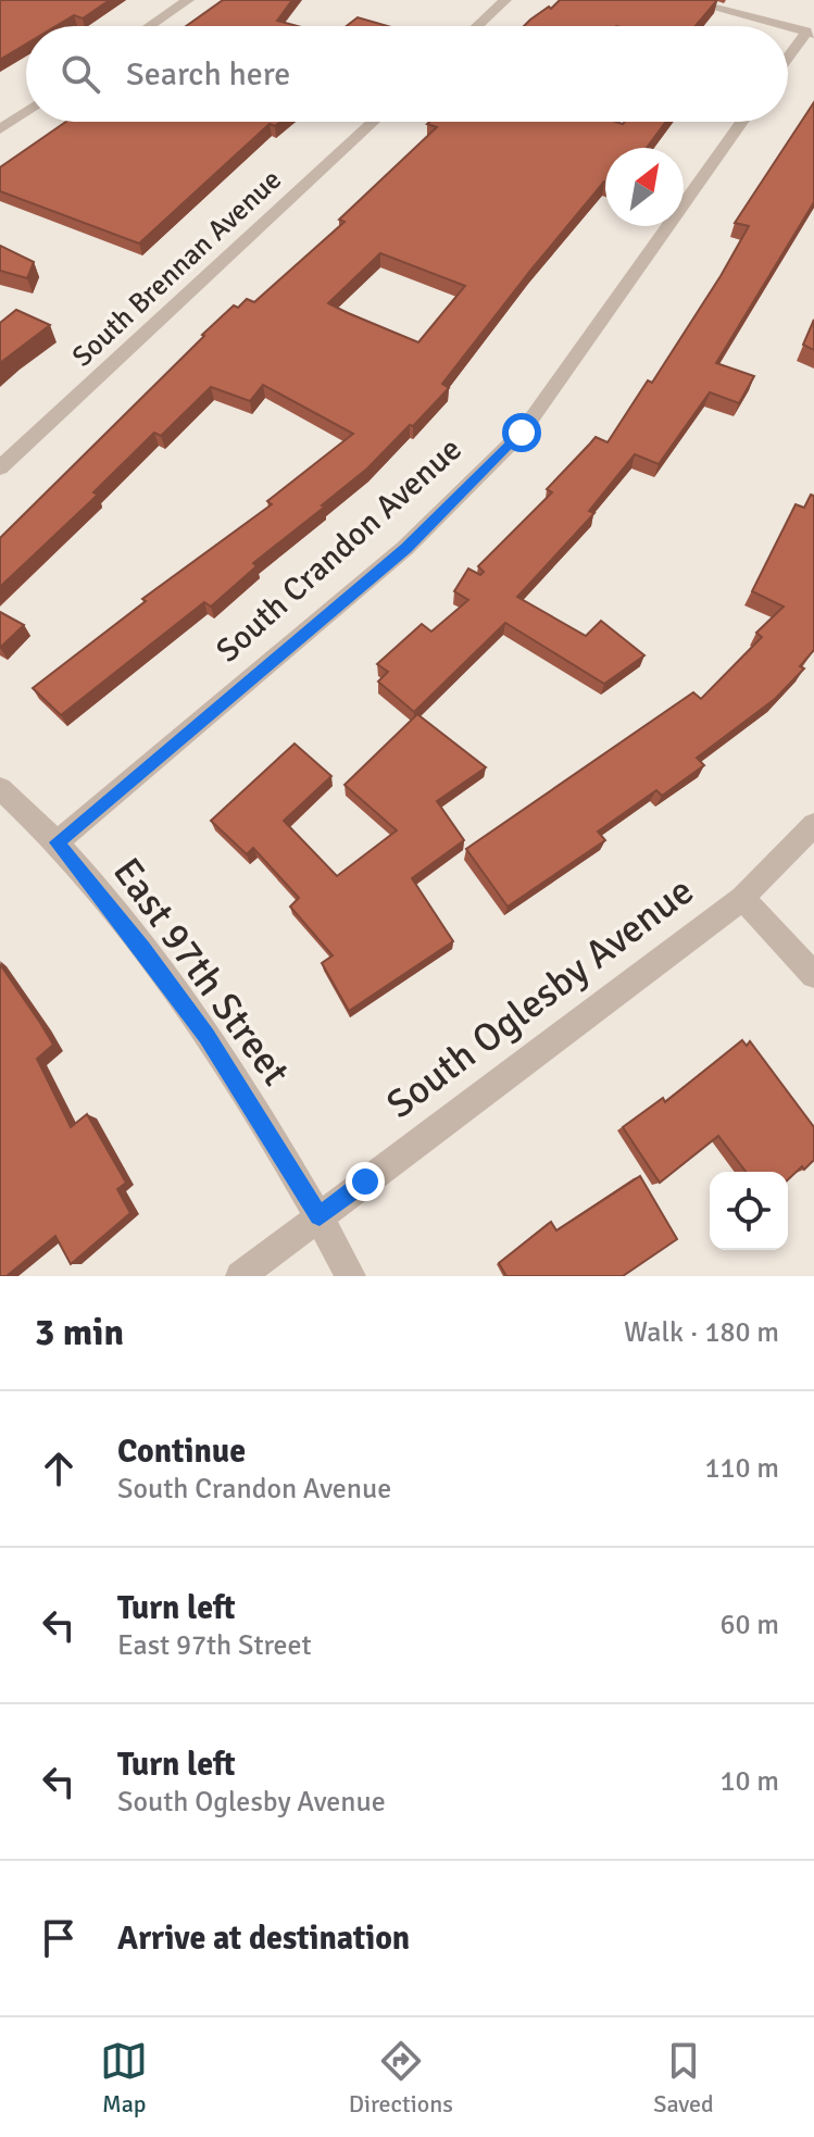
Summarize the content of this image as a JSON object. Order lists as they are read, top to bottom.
{
  "streets": {
    "street": [
      "South Brennan Avenue",
      "South Crandon Avenue",
      "East 97th Street",
      "South Oglesby Avenue"
    ]
  },
  "crossings": [
    ["South Crandon Avenue", "East 97th Street"],
    ["East 97th Street", "South Oglesby Avenue"]
  ],
  "north": "top right",
  "page": {
    "search": "Search here",
    "heading": ["3 min", "Walk · 180 m"],
    "list": [
      ["Continue", "South Crandon Avenue", "110 m"],
      ["Turn left", "East 97th Street", "60 m"],
      ["Turn left", "South Oglesby Avenue", "10 m"],
      "Arrive at destination"
    ],
    "nav": ["Map", "Directions", "Saved"]
  }
}
